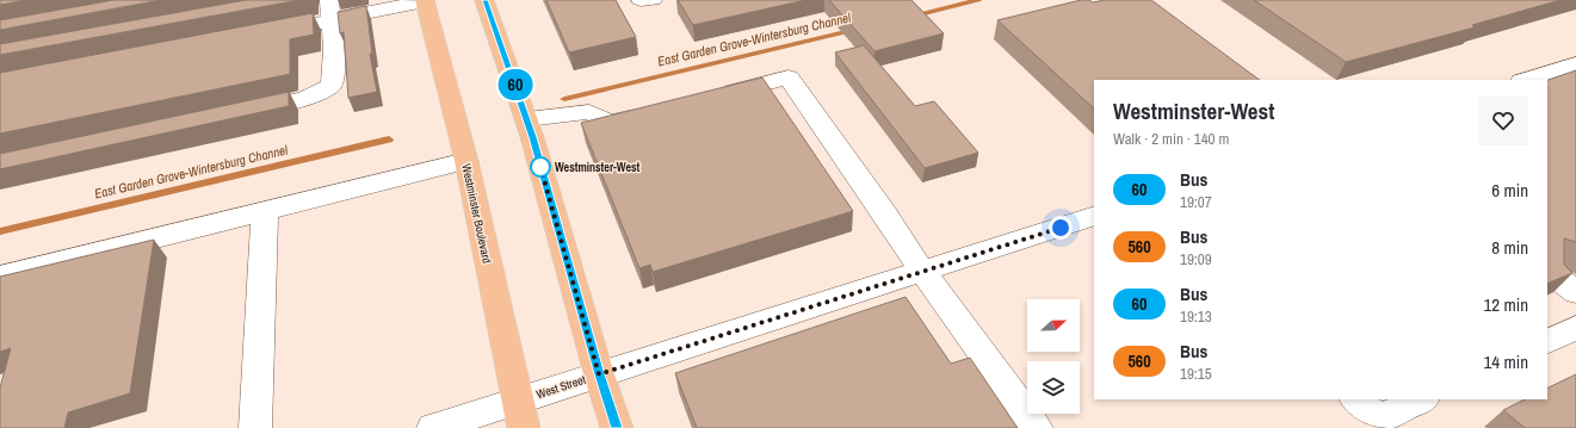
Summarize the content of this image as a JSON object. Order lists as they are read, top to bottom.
{
  "streets": {
    "main road": ["Westminster Boulevard"],
    "street": ["West Street"]
  },
  "crossings": [
    ["Westminster Boulevard", "West Street"]
  ],
  "water": ["East Garden Grove-Wintersburg Channel"],
  "places": ["Westminster-West"],
  "lines": ["bus line 60"],
  "north": "right",
  "page": {
    "on_map": "60",
    "heading": ["Westminster-West", "Walk · 2 min · 140 m"],
    "list": [
      {
        "mark": "60",
        "name": "Bus",
        "note": "19:07",
        "value": "6 min"
      },
      {
        "mark": "560",
        "name": "Bus",
        "note": "19:09",
        "value": "8 min"
      },
      {
        "mark": "60",
        "name": "Bus",
        "note": "19:13",
        "value": "12 min"
      },
      {
        "mark": "560",
        "name": "Bus",
        "note": "19:15",
        "value": "14 min"
      }
    ]
  }
}
